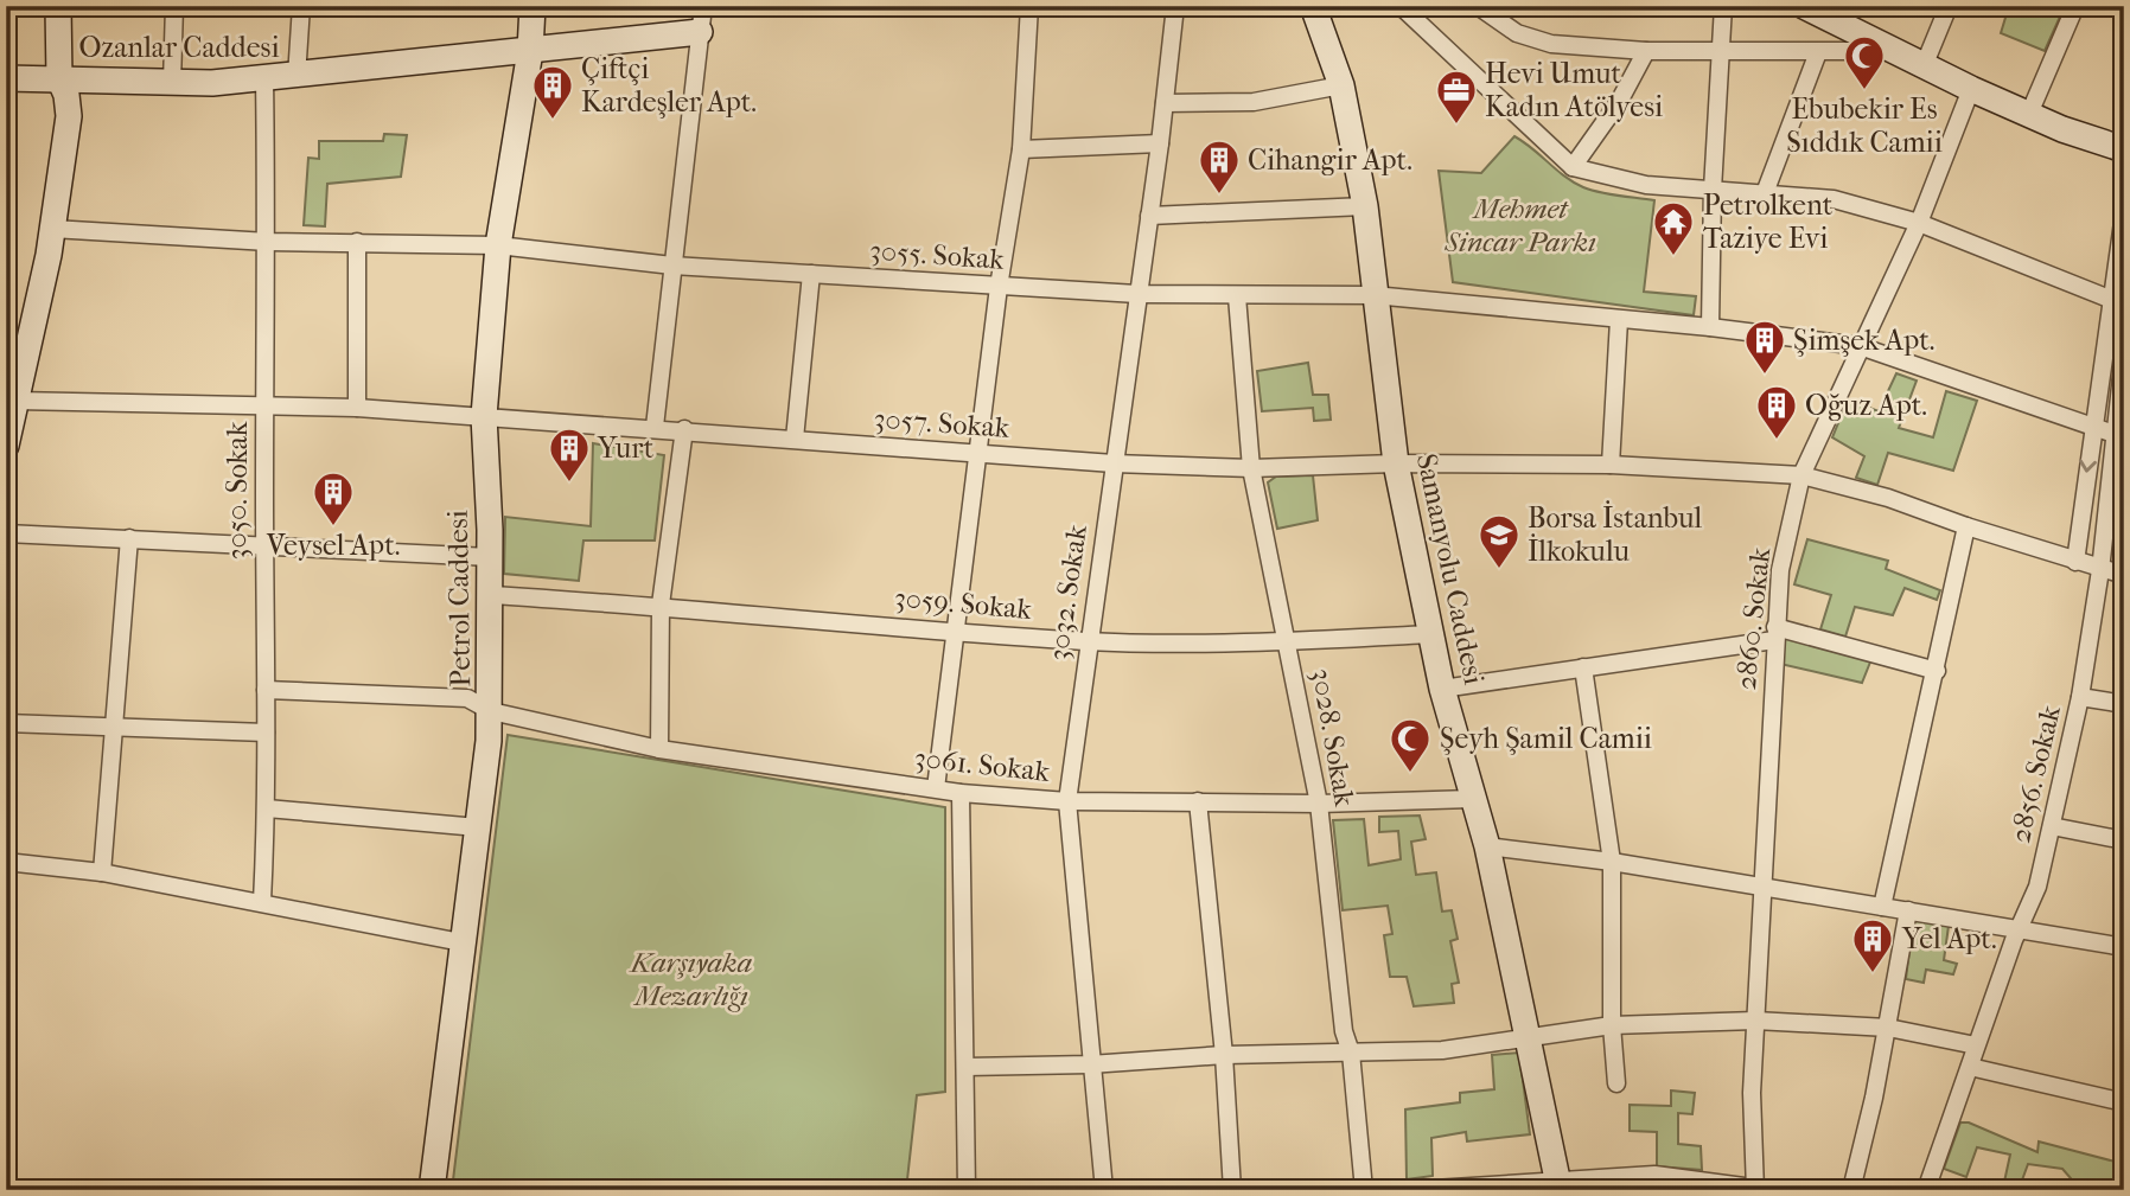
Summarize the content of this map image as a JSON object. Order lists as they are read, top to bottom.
{
  "streets": {
    "street": [
      "Ozanlar Caddesi",
      "3055. Sokak",
      "3057. Sokak",
      "3050. Sokak",
      "Samanyolu Caddesi",
      "3032. Sokak",
      "Petrol Caddesi",
      "3059. Sokak",
      "2860. Sokak",
      "3028. Sokak",
      "3061. Sokak",
      "2856. Sokak"
    ]
  },
  "crossings": [
    ["Ozanlar Caddesi", "3050. Sokak"],
    ["Ozanlar Caddesi", "Petrol Caddesi"],
    ["3055. Sokak", "3050. Sokak"],
    ["3055. Sokak", "Samanyolu Caddesi"],
    ["3055. Sokak", "3032. Sokak"],
    ["3055. Sokak", "Petrol Caddesi"],
    ["3055. Sokak", "2860. Sokak"],
    ["3055. Sokak", "3028. Sokak"],
    ["3055. Sokak", "2856. Sokak"],
    ["3057. Sokak", "3050. Sokak"],
    ["3057. Sokak", "Samanyolu Caddesi"],
    ["3057. Sokak", "3032. Sokak"],
    ["3057. Sokak", "Petrol Caddesi"],
    ["3057. Sokak", "2860. Sokak"],
    ["3057. Sokak", "3028. Sokak"],
    ["3057. Sokak", "2856. Sokak"],
    ["3050. Sokak", "3061. Sokak"],
    ["Samanyolu Caddesi", "3059. Sokak"],
    ["Samanyolu Caddesi", "3061. Sokak"],
    ["3032. Sokak", "3059. Sokak"],
    ["3032. Sokak", "3061. Sokak"],
    ["Petrol Caddesi", "3059. Sokak"],
    ["Petrol Caddesi", "3061. Sokak"],
    ["3059. Sokak", "3028. Sokak"],
    ["3028. Sokak", "3061. Sokak"]
  ],
  "parks": ["Mehmet Sincar Parkı", "Karşıyaka Mezarlığı"],
  "places": {
    "mosque": ["Ebubekir Es Sıddık Camii", "Şeyh Şamil Camii"],
    "building": [
      "Çiftçi Kardeşler Apt.",
      "Cihangir Apt.",
      "Şimşek Apt.",
      "Oğuz Apt.",
      "Yurt",
      "Veysel Apt.",
      "Yel Apt."
    ],
    "office": ["Hevi Umut Kadın Atölyesi"],
    "temple": ["Petrolkent Taziye Evi"],
    "school or university": ["Borsa İstanbul İlkokulu"]
  }
}
